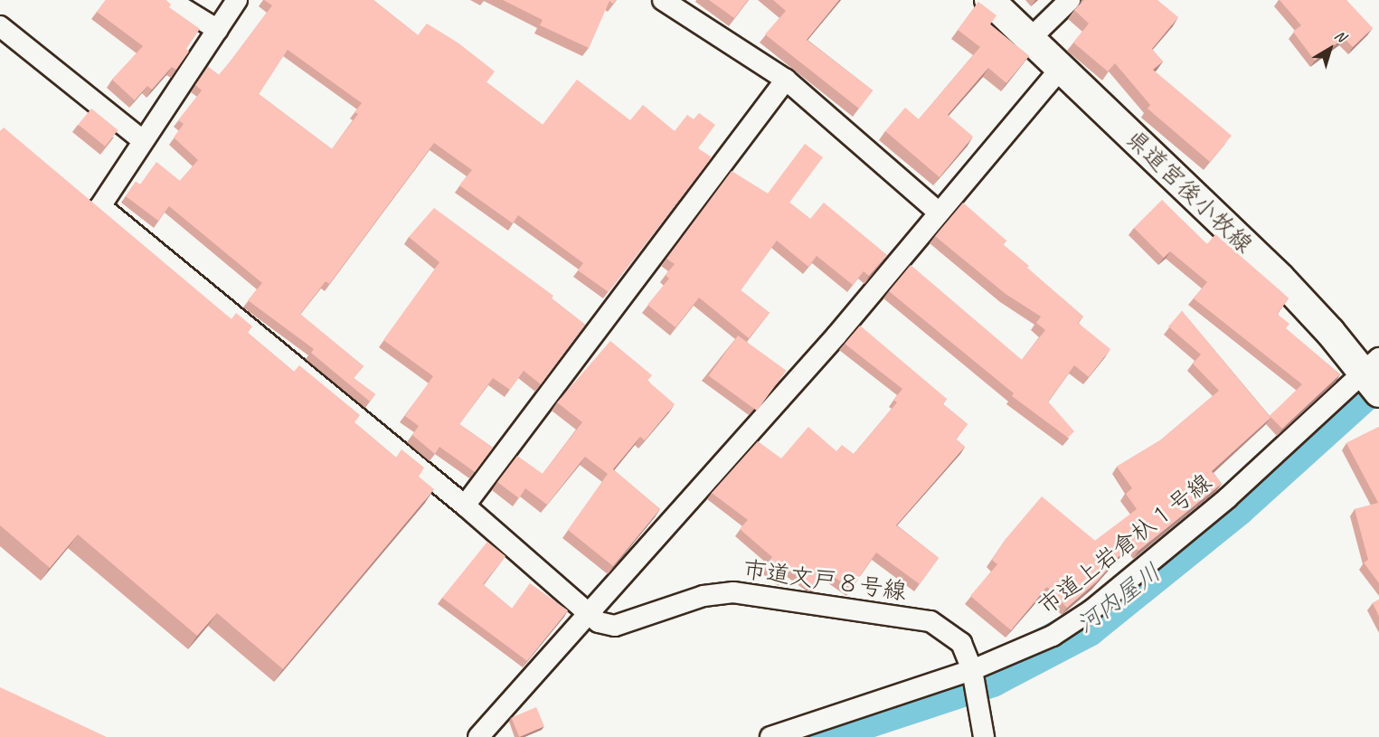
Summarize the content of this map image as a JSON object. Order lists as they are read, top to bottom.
{
  "streets": {
    "main road": ["県道宮後小牧線"],
    "street": ["市道上岩倉杁１号線", "市道文戸８号線"]
  },
  "crossings": [
    ["県道宮後小牧線", "市道上岩倉杁１号線"],
    ["市道上岩倉杁１号線", "市道文戸８号線"]
  ],
  "water": ["河内屋川"],
  "north": "top right"
}
